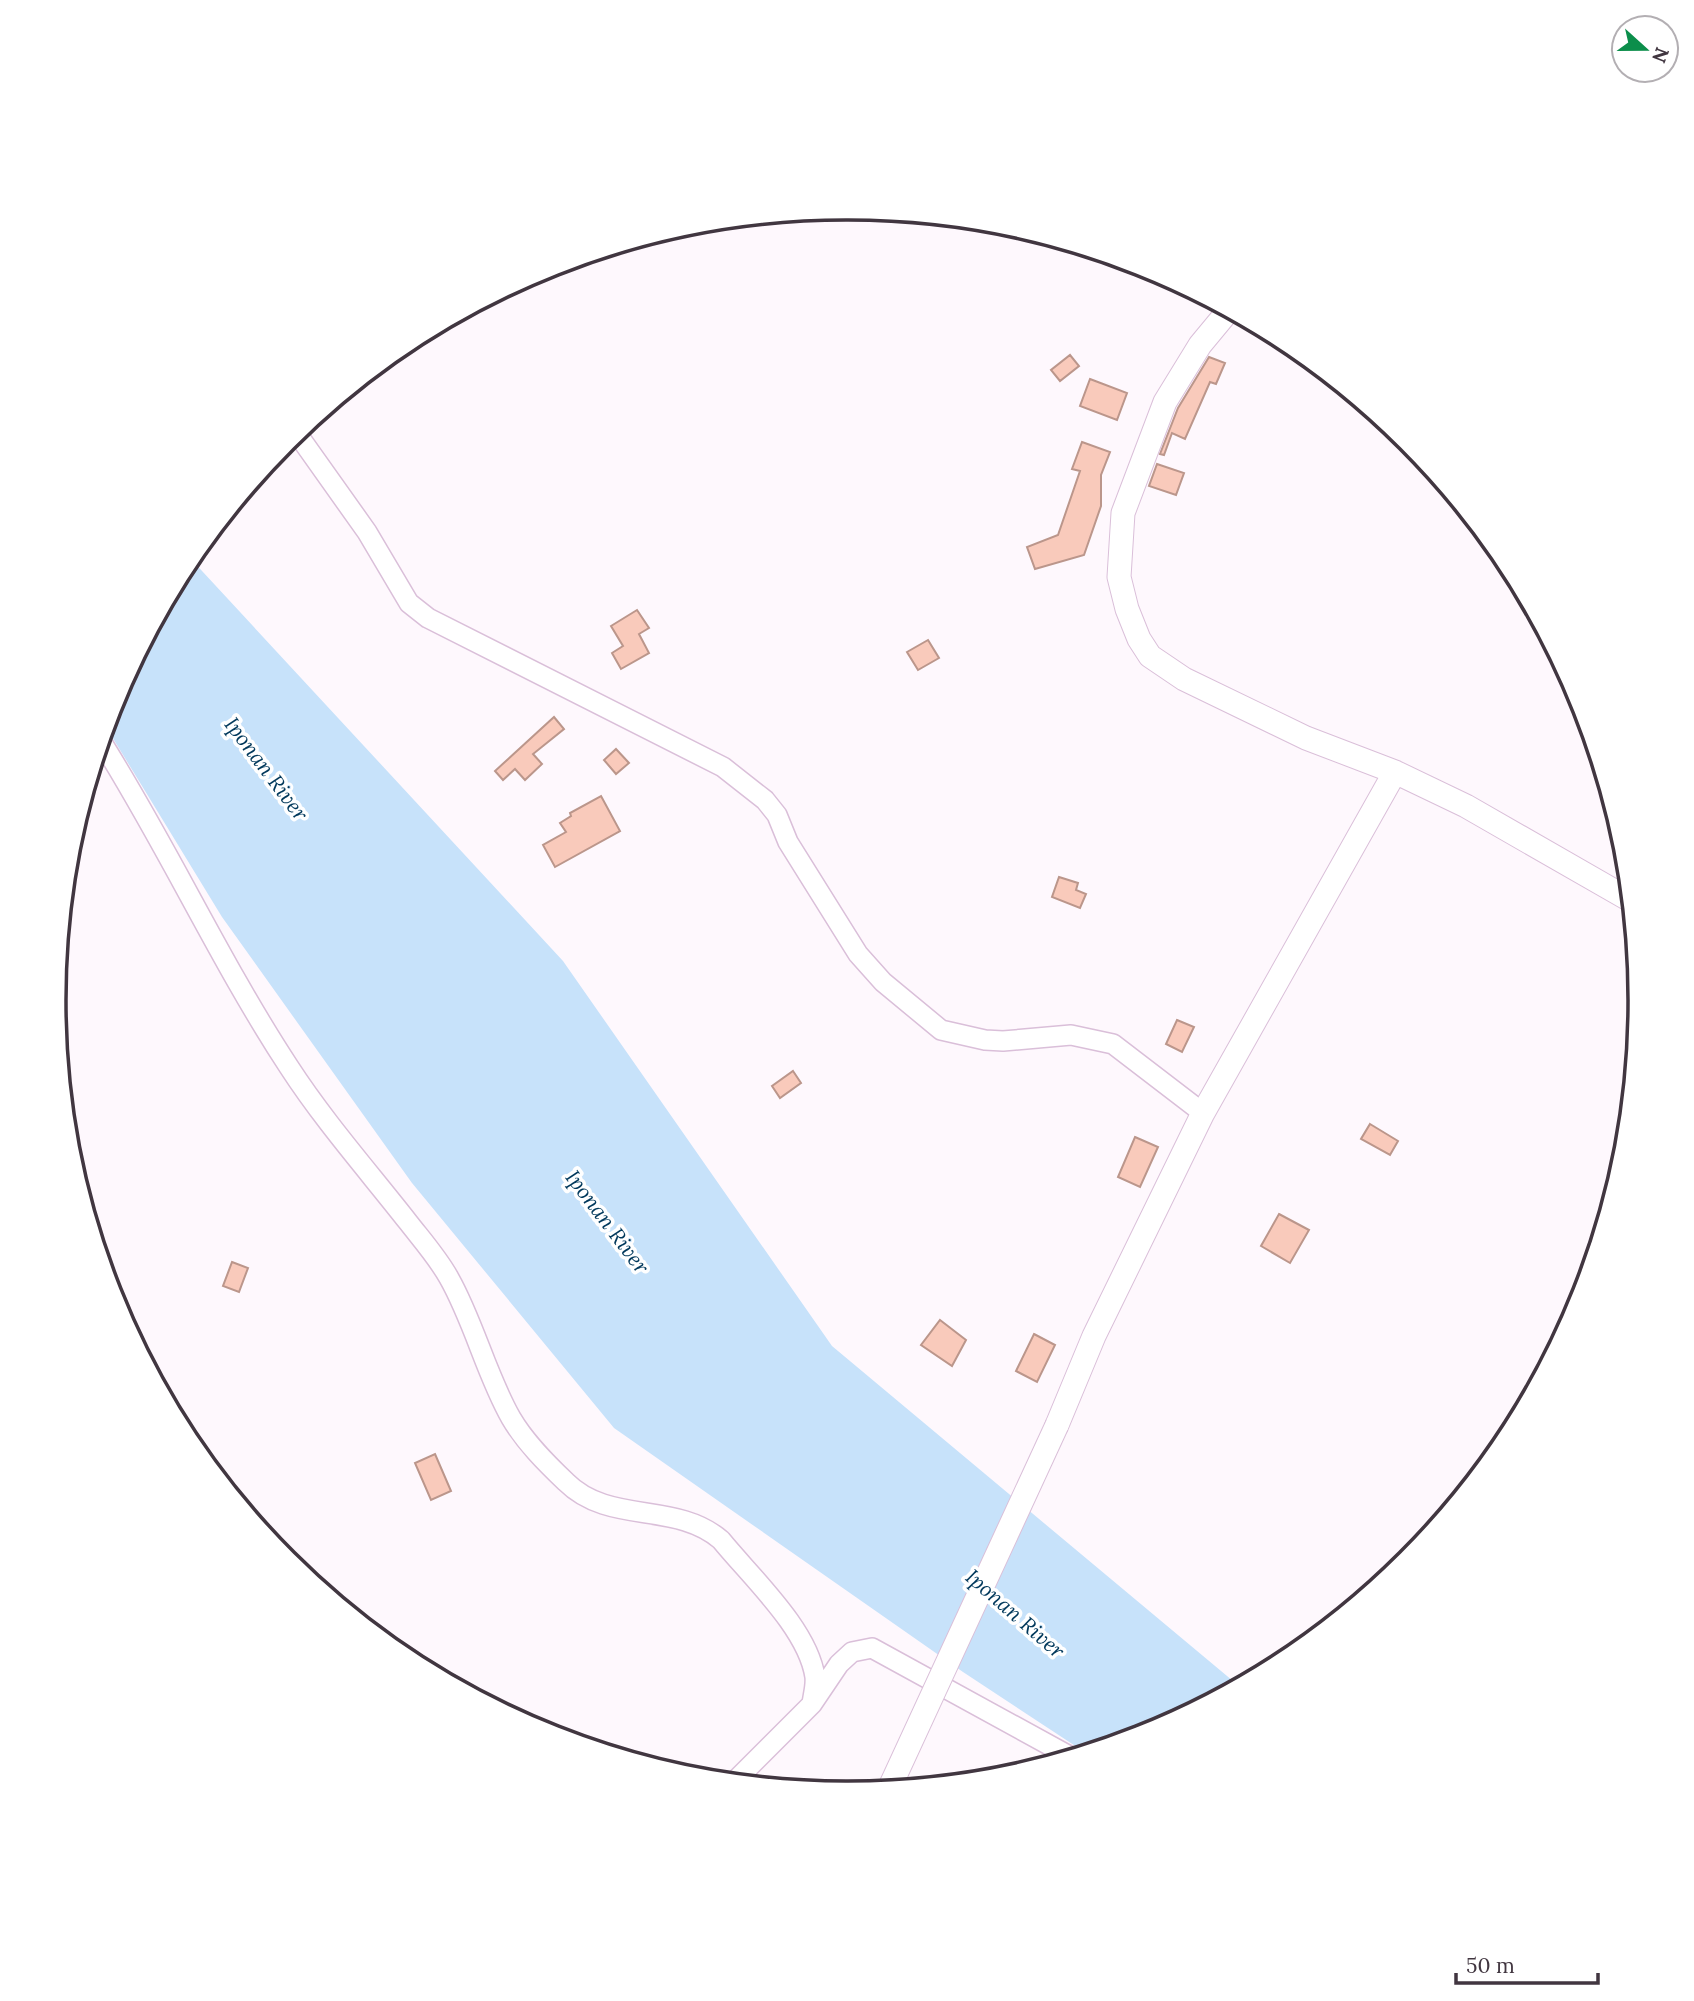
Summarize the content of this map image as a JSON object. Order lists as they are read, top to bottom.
{
  "water": ["Iponan River"],
  "scale_bar": "50 m",
  "north": "right"
}
